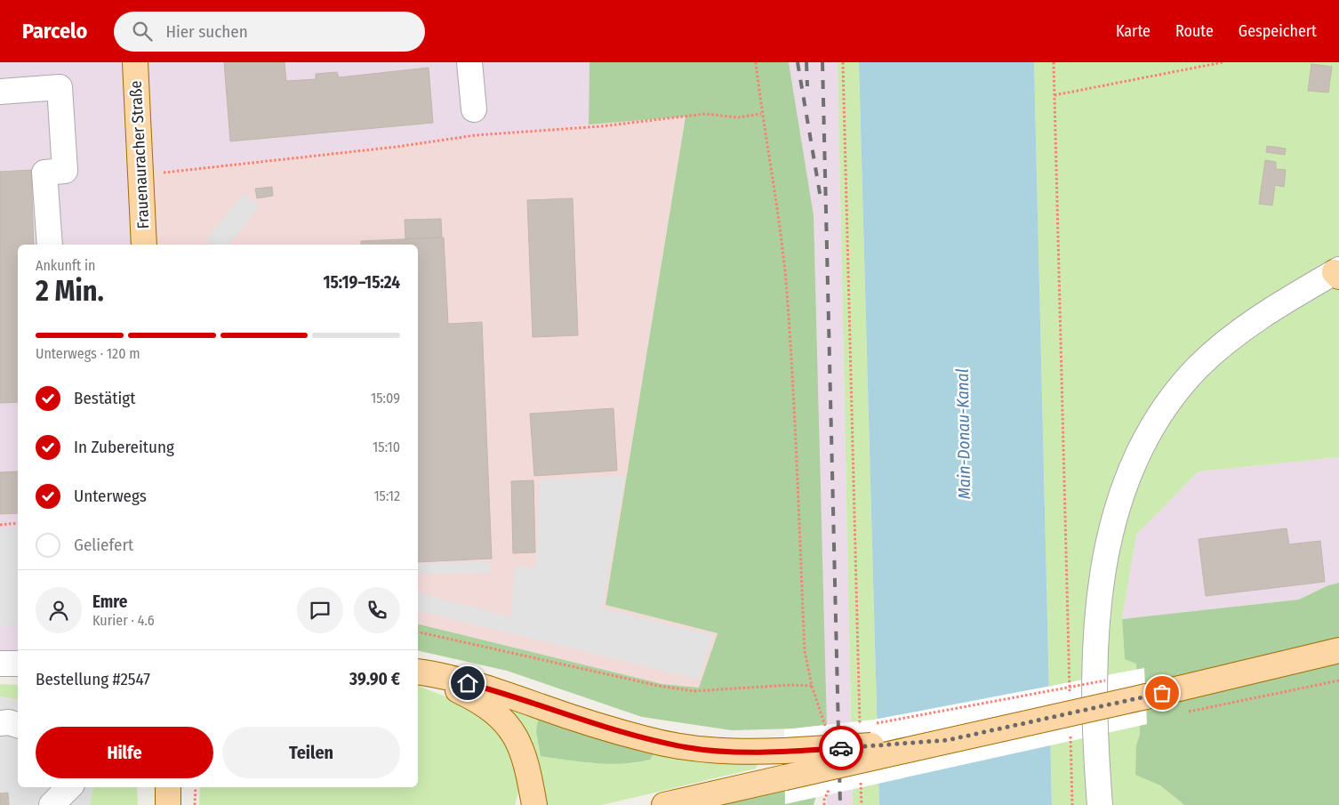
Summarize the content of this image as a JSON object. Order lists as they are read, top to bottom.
{
  "streets": {
    "main road": ["Frauenauracher Straße"]
  },
  "water": ["Main-Donau-Kanal"],
  "page": {
    "header": "Parcelo",
    "search": "Hier suchen",
    "nav": ["Karte", "Route", "Gespeichert"],
    "heading": ["2 Min.", "Ankunft in", "15:19–15:24"],
    "panel": [
      "Emre",
      "Kurier · 4.6",
      "Bestellung #2547",
      "39.90 €"
    ],
    "bar": "Unterwegs · 120 m",
    "list": [
      ["Bestätigt", "15:09"],
      ["In Zubereitung", "15:10"],
      ["Unterwegs", "15:12"],
      "Geliefert"
    ],
    "buttons": ["Hilfe", "Teilen"]
  }
}
